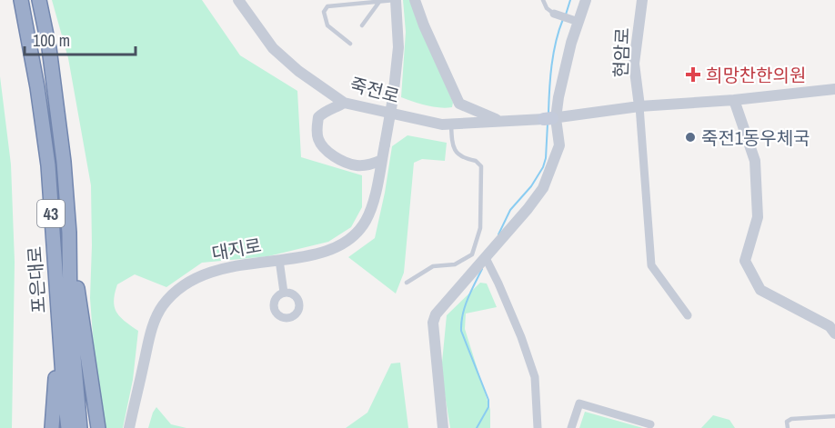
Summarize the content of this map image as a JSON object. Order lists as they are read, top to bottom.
{
  "streets": {
    "highway": ["43", "포은대로"],
    "street": ["현암로", "죽전로", "대지로"]
  },
  "crossings": [
    ["현암로", "죽전로"]
  ],
  "places": {
    "health": ["희망찬한의원"],
    "other": ["죽전1동우체국"]
  },
  "scale_bar": "100 m"
}
